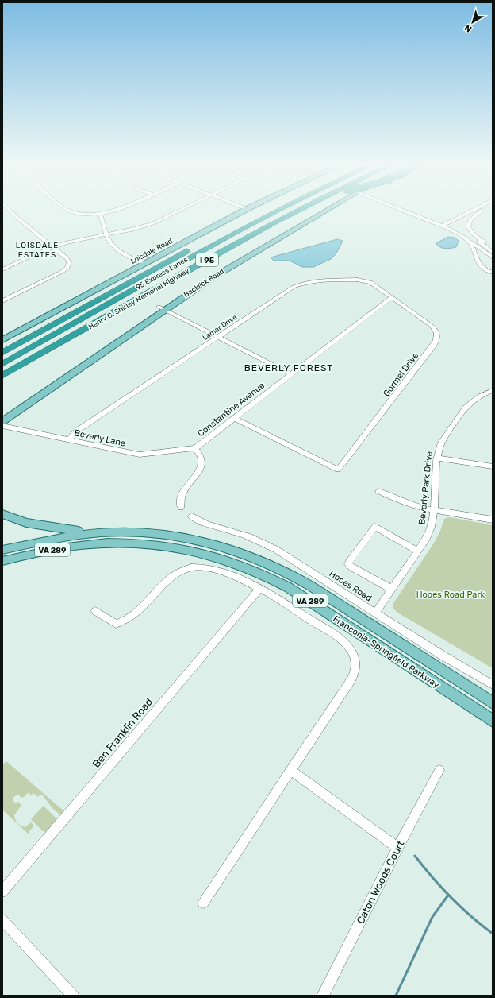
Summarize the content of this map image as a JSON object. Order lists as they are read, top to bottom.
{
  "streets": {
    "highway": ["I 95", "95 Express Lanes", "Henry G. Shirley Memorial Highway"],
    "main road": [
      "Loisdale Road",
      "Backlick Road",
      "VA 289",
      "Franconia-Springfield Parkway"
    ],
    "street": [
      "Lamar Drive",
      "Gormel Drive",
      "Constantine Avenue",
      "Beverly Lane",
      "Beverly Park Drive",
      "Hooes Road",
      "Ben Franklin Road",
      "Caton Woods Court"
    ]
  },
  "crossings": [
    ["Lamar Drive", "Gormel Drive"],
    ["Lamar Drive", "Constantine Avenue"],
    ["Lamar Drive", "Beverly Lane"],
    ["Gormel Drive", "Constantine Avenue"],
    ["Constantine Avenue", "Beverly Lane"],
    ["Beverly Park Drive", "Hooes Road"]
  ],
  "districts": ["LOISDALE ESTATES", "BEVERLY FOREST"],
  "parks": ["Hooes Road Park"],
  "north": "bottom left"
}
